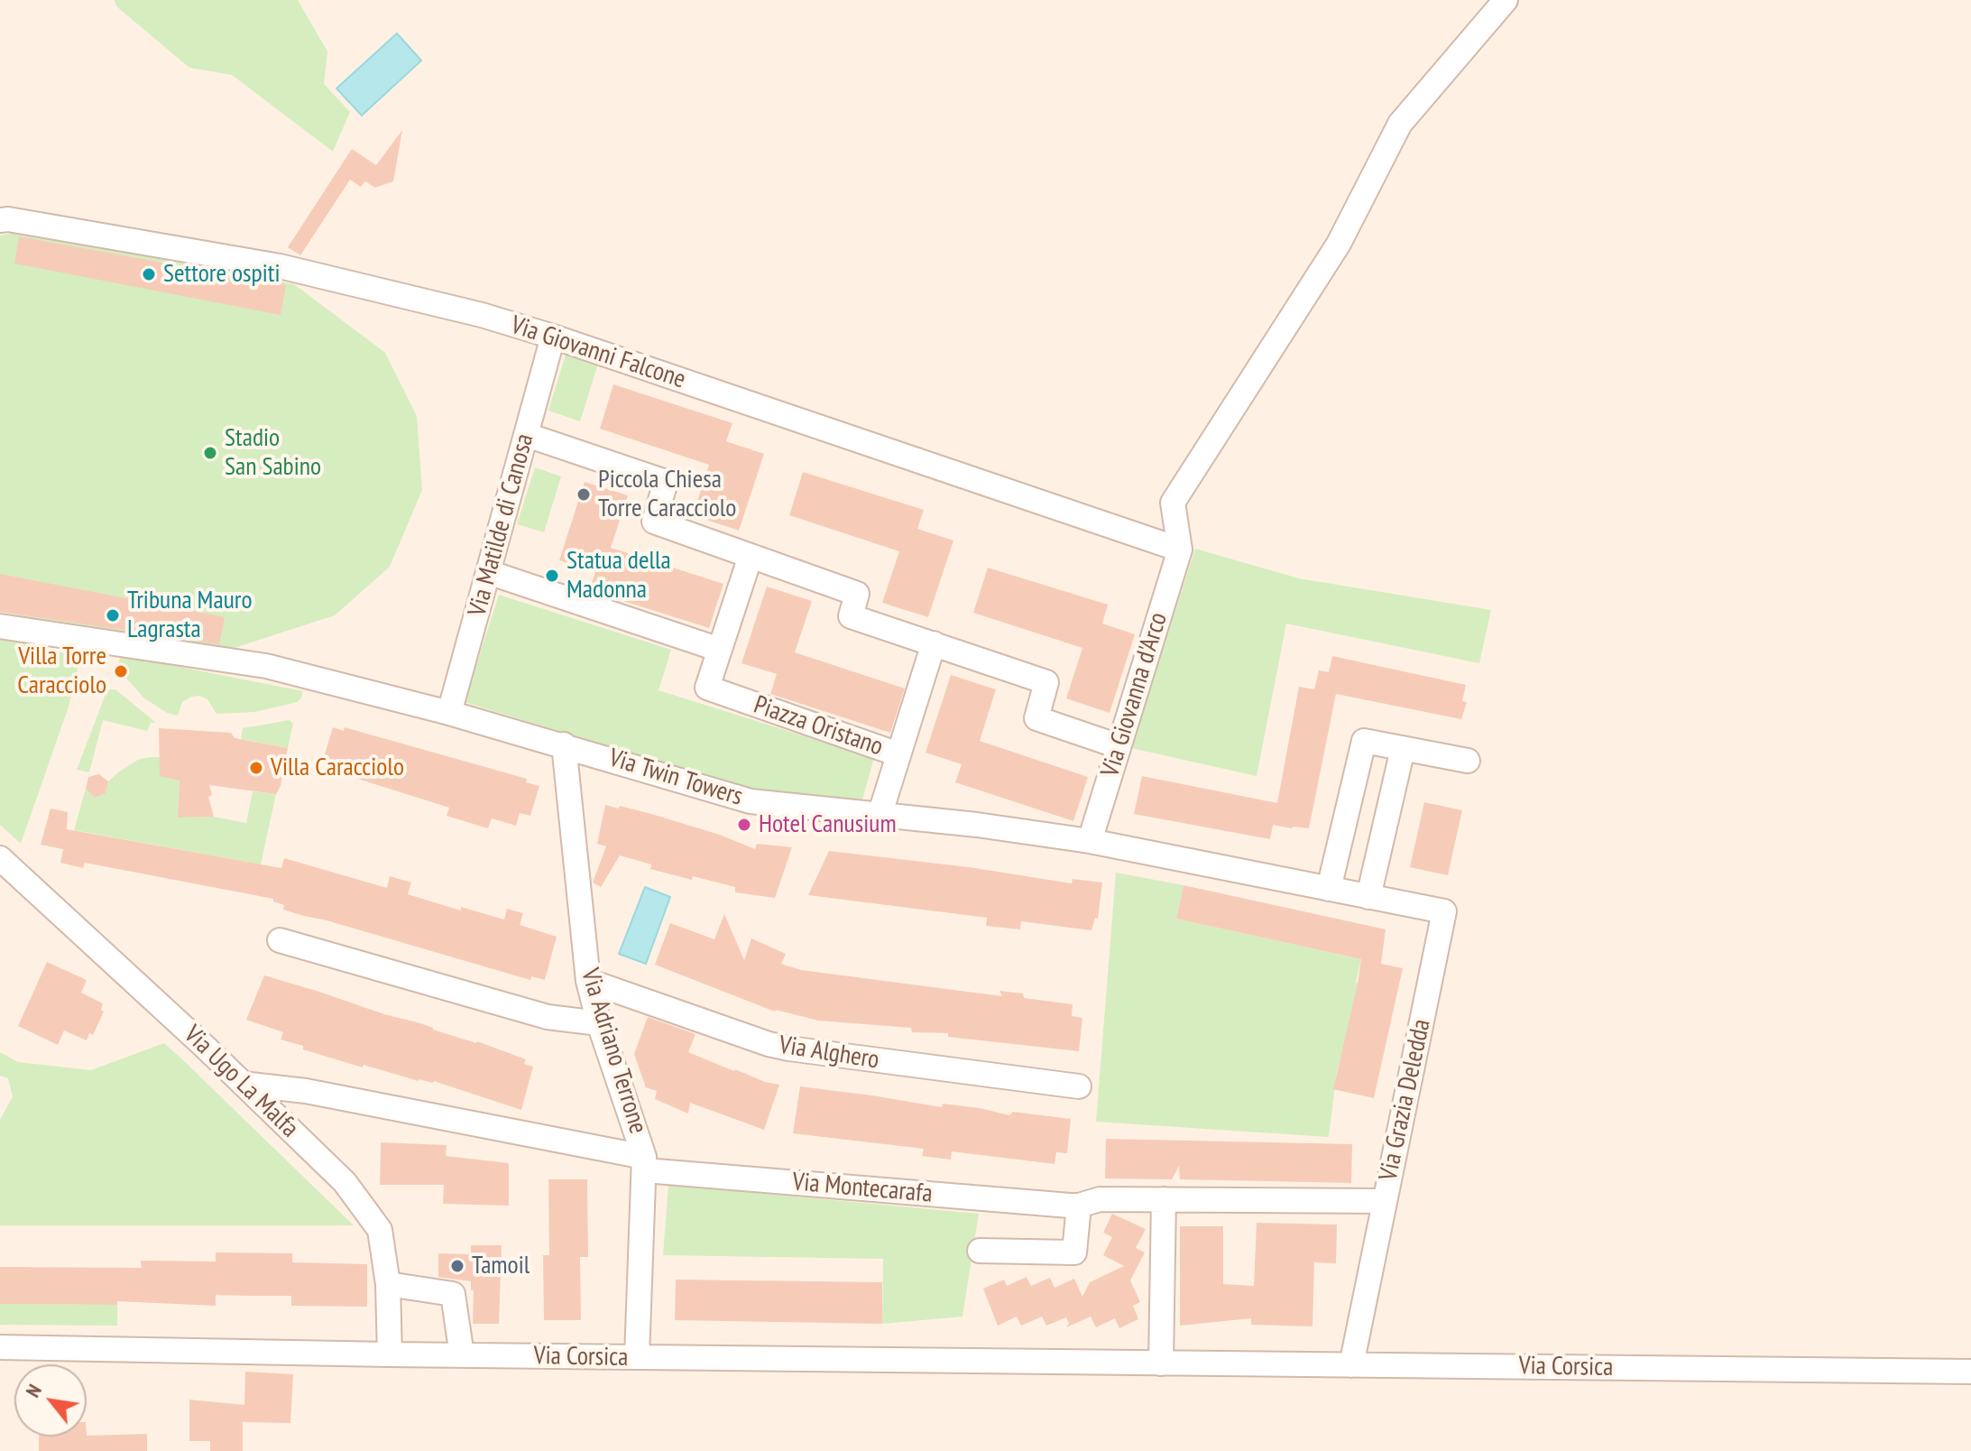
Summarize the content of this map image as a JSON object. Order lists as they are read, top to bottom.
{
  "streets": {
    "street": [
      "Via Giovanni Falcone",
      "Via Matilde di Canosa",
      "Via Giovanna d'Arco",
      "Piazza Oristano",
      "Via Twin Towers",
      "Via Adriano Terrone",
      "Via Alghero",
      "Via Ugo La Malfa",
      "Via Grazia Deledda",
      "Via Montecarafa",
      "Via Corsica"
    ]
  },
  "crossings": [
    ["Via Giovanni Falcone", "Via Matilde di Canosa"],
    ["Via Giovanni Falcone", "Via Giovanna d'Arco"],
    ["Via Matilde di Canosa", "Via Twin Towers"],
    ["Via Giovanna d'Arco", "Via Twin Towers"],
    ["Via Giovanna d'Arco", "Via Grazia Deledda"],
    ["Via Twin Towers", "Via Adriano Terrone"],
    ["Via Twin Towers", "Via Grazia Deledda"],
    ["Via Adriano Terrone", "Via Alghero"],
    ["Via Adriano Terrone", "Via Montecarafa"],
    ["Via Adriano Terrone", "Via Corsica"],
    ["Via Ugo La Malfa", "Via Montecarafa"],
    ["Via Ugo La Malfa", "Via Corsica"],
    ["Via Grazia Deledda", "Via Montecarafa"],
    ["Via Grazia Deledda", "Via Corsica"]
  ],
  "places": [
    "Settore ospiti",
    "Stadio San Sabino",
    "Piccola Chiesa Torre Caracciolo",
    "Statua della Madonna",
    "Tribuna Mauro Lagrasta",
    "Villa Torre Caracciolo",
    "Villa Caracciolo",
    "Hotel Canusium",
    "Tamoil"
  ],
  "north": "top left"
}
